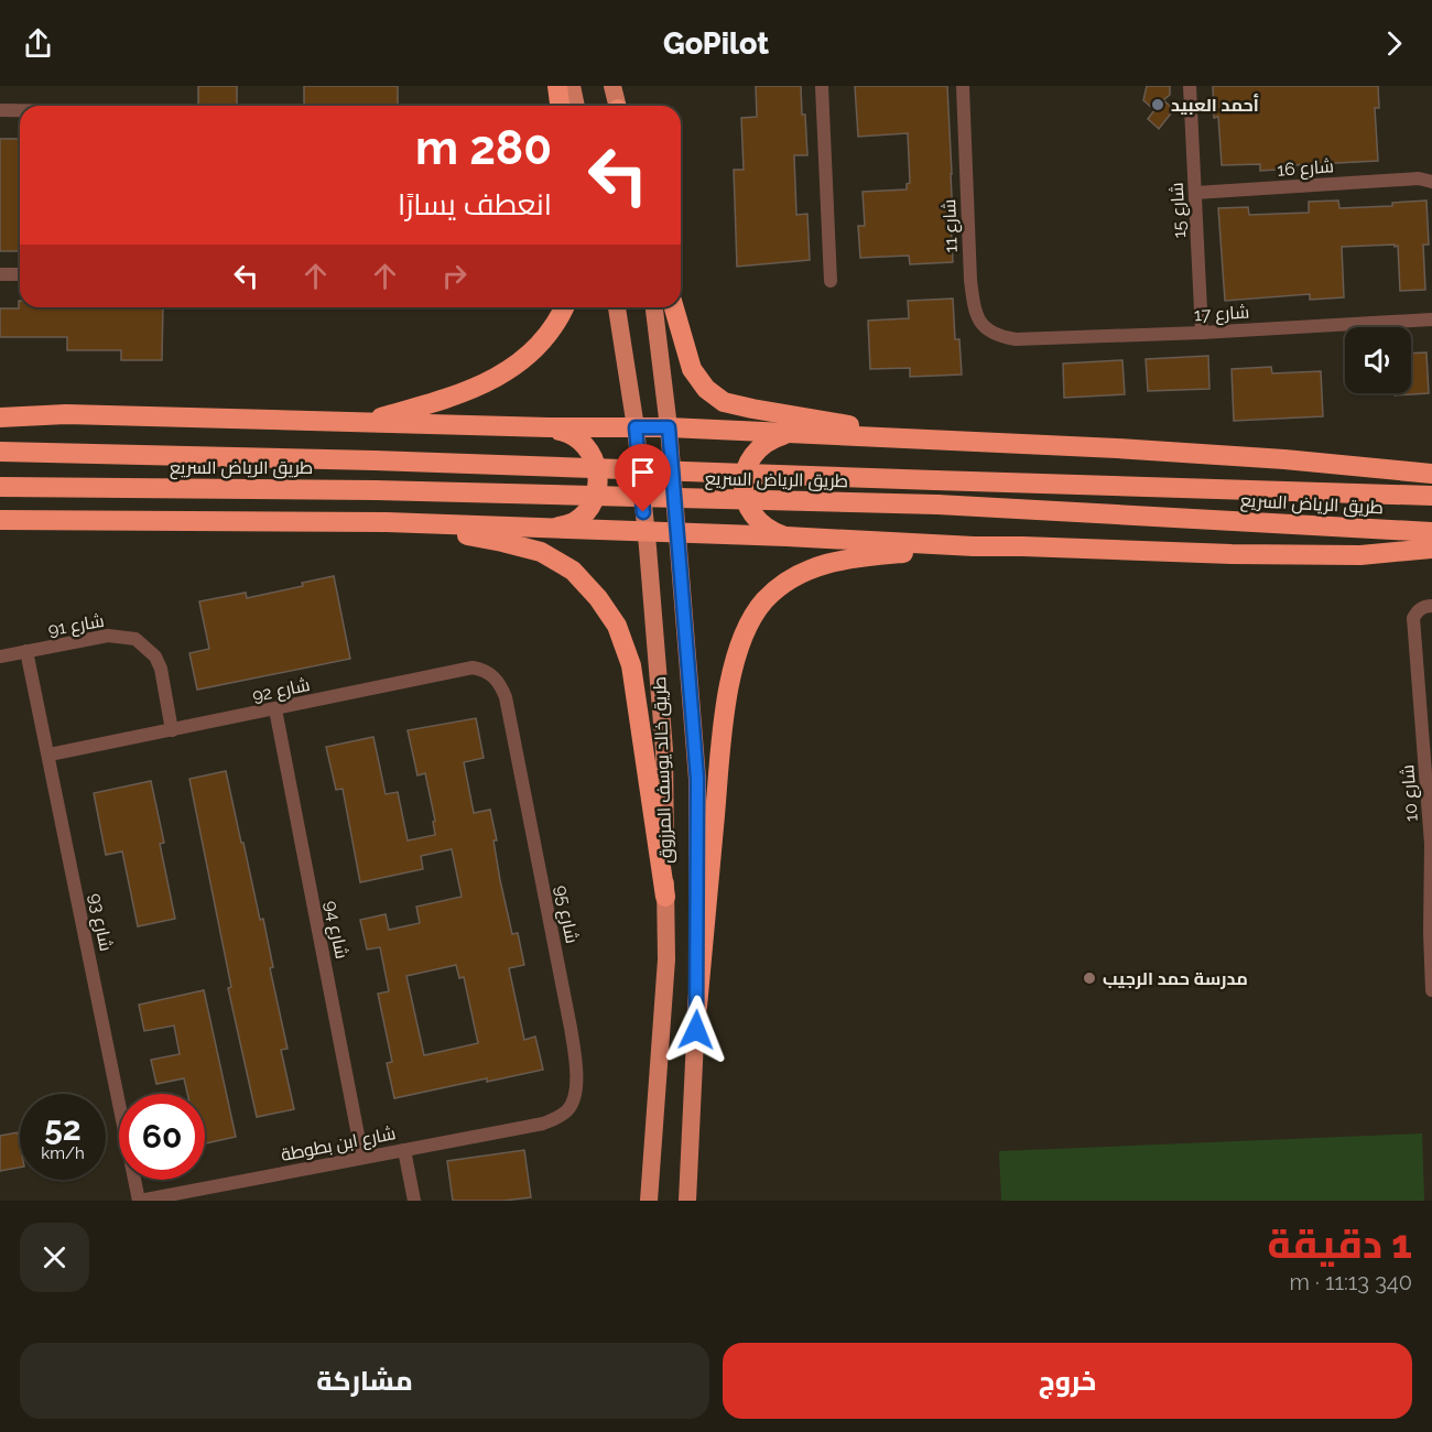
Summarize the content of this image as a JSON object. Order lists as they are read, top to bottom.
{
  "streets": {
    "highway": ["طريق الرياض السريع"],
    "main road": ["طريق خالد يوسف المرزوق"],
    "street": [
      "شارع 16",
      "شارع 15",
      "شارع 11",
      "شارع 17",
      "شارع 91",
      "شارع 92",
      "شارع 10",
      "شارع 95",
      "شارع 93",
      "شارع 94",
      "شارع ابن بطوطة"
    ]
  },
  "crossings": [
    ["شارع 16", "شارع 15"],
    ["شارع 15", "شارع 17"],
    ["شارع 11", "شارع 17"],
    ["شارع 91", "شارع 92"],
    ["شارع 91", "شارع 93"],
    ["شارع 92", "شارع 95"],
    ["شارع 92", "شارع 93"],
    ["شارع 92", "شارع 94"],
    ["شارع 95", "شارع ابن بطوطة"],
    ["شارع 93", "شارع ابن بطوطة"],
    ["شارع 94", "شارع ابن بطوطة"]
  ],
  "places": ["أحمد العبيد", "مدرسة حمد الرجيب"],
  "page": {
    "header": "GoPilot",
    "turn": ["280 m", "انعطف يسارًا"],
    "speed": "52 km/h",
    "limit": "60",
    "heading": ["1 دقيقة", "340 m · 11:13"],
    "buttons": ["خروج", "مشاركة"]
  }
}
